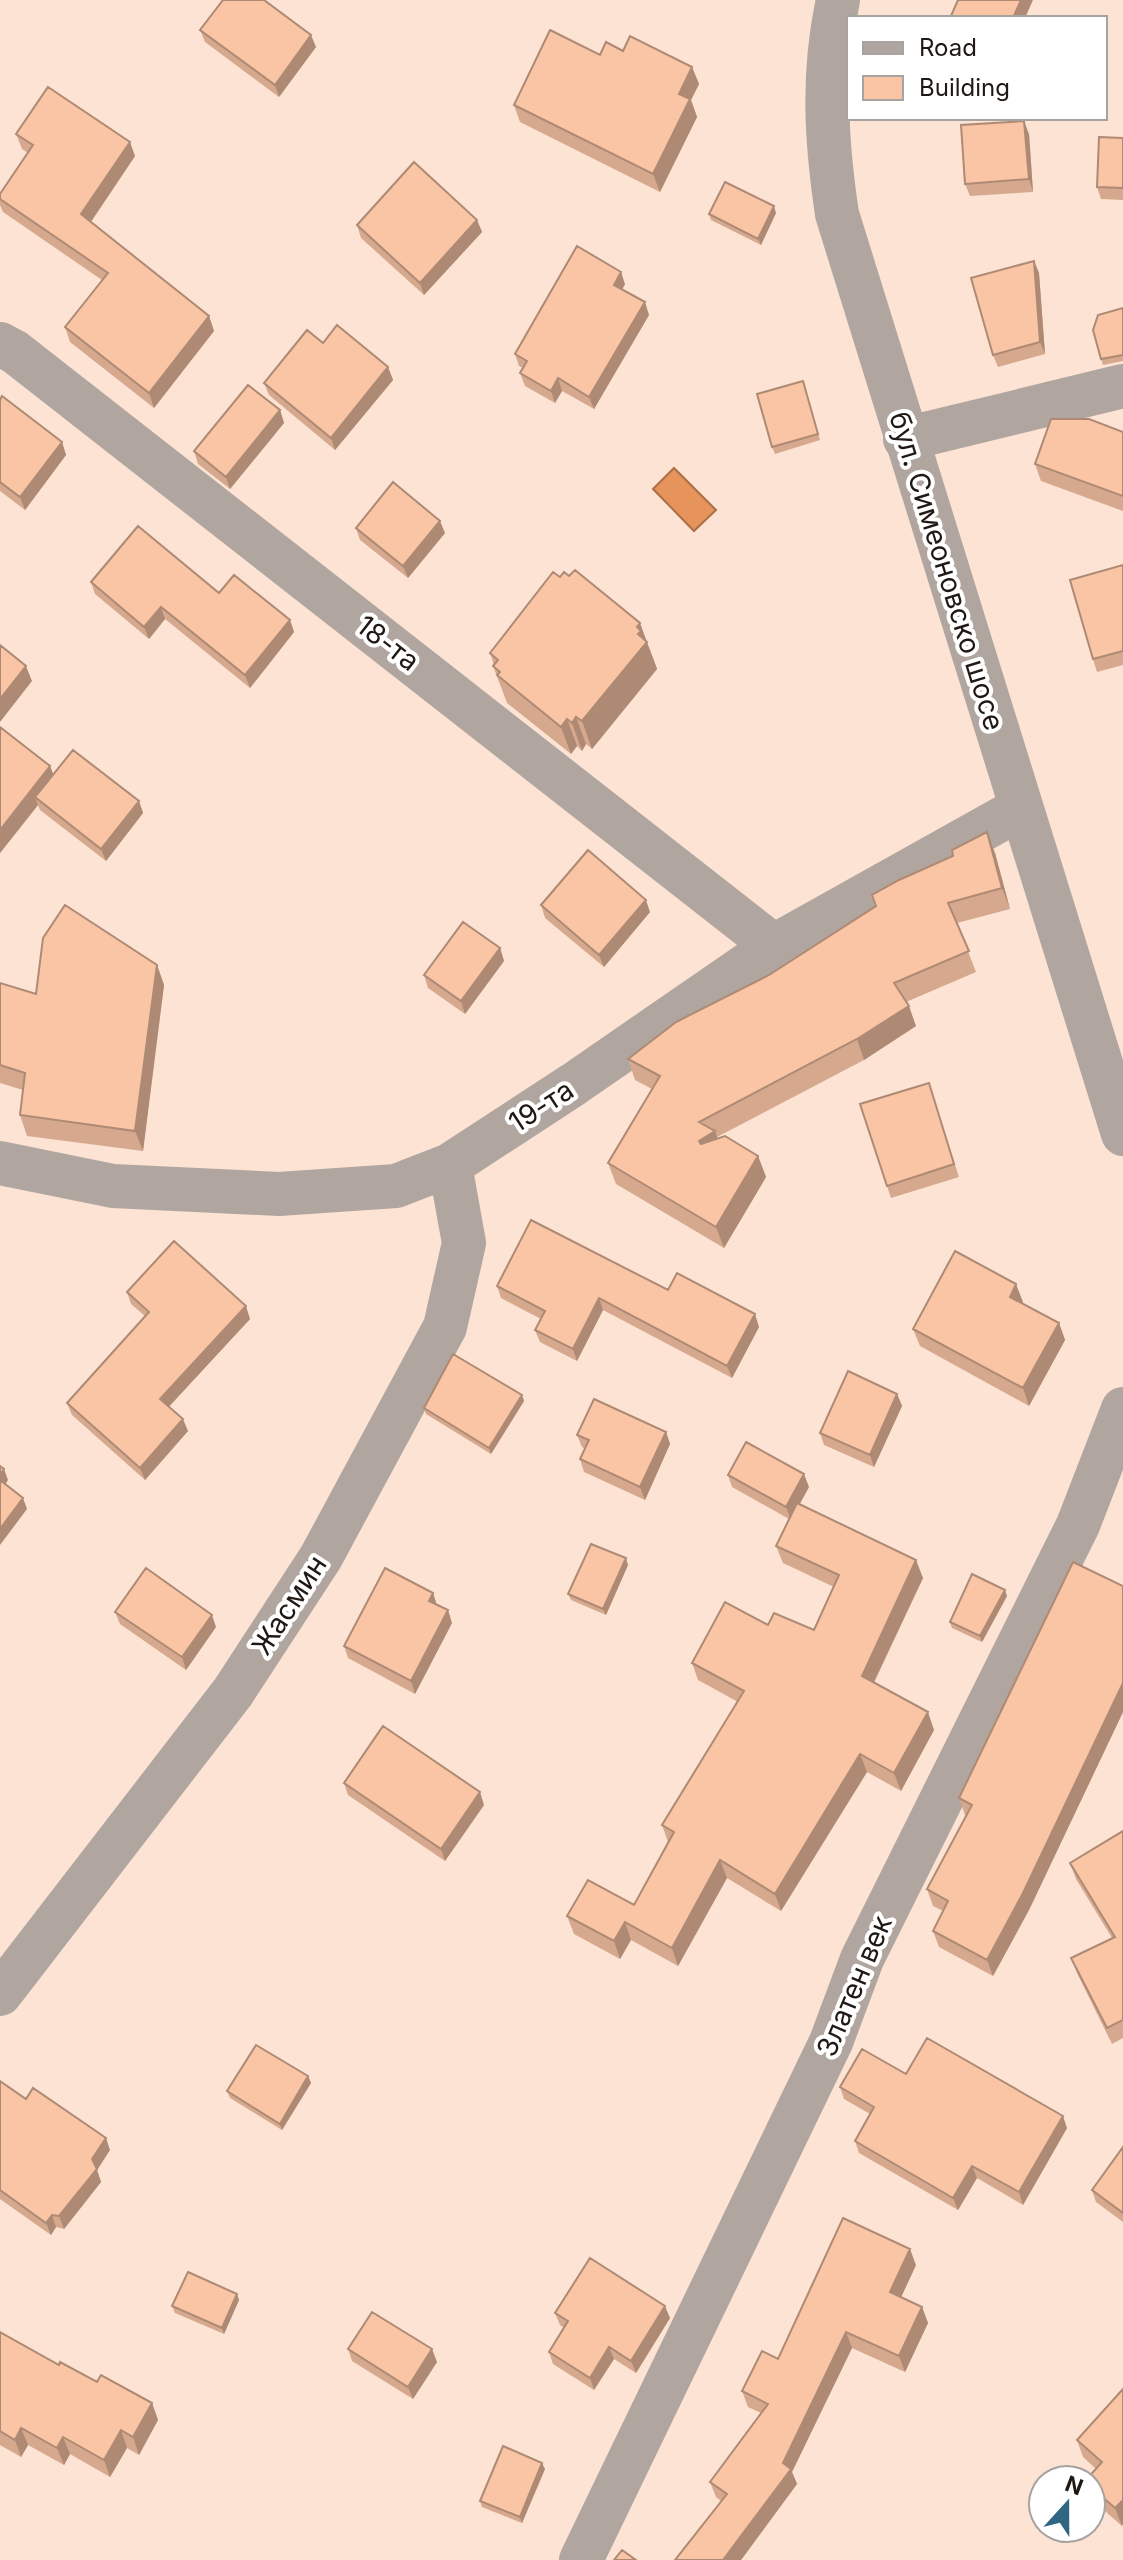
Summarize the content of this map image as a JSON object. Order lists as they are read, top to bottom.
{
  "streets": {
    "street": [
      "бул. Симеоновско шосе",
      "18-та",
      "19-та",
      "Жасмин",
      "Златен век"
    ]
  },
  "crossings": [
    ["бул. Симеоновско шосе", "19-та"],
    ["18-та", "19-та"],
    ["19-та", "Жасмин"]
  ],
  "legend": ["Road", "Building"],
  "north": "top"
}
